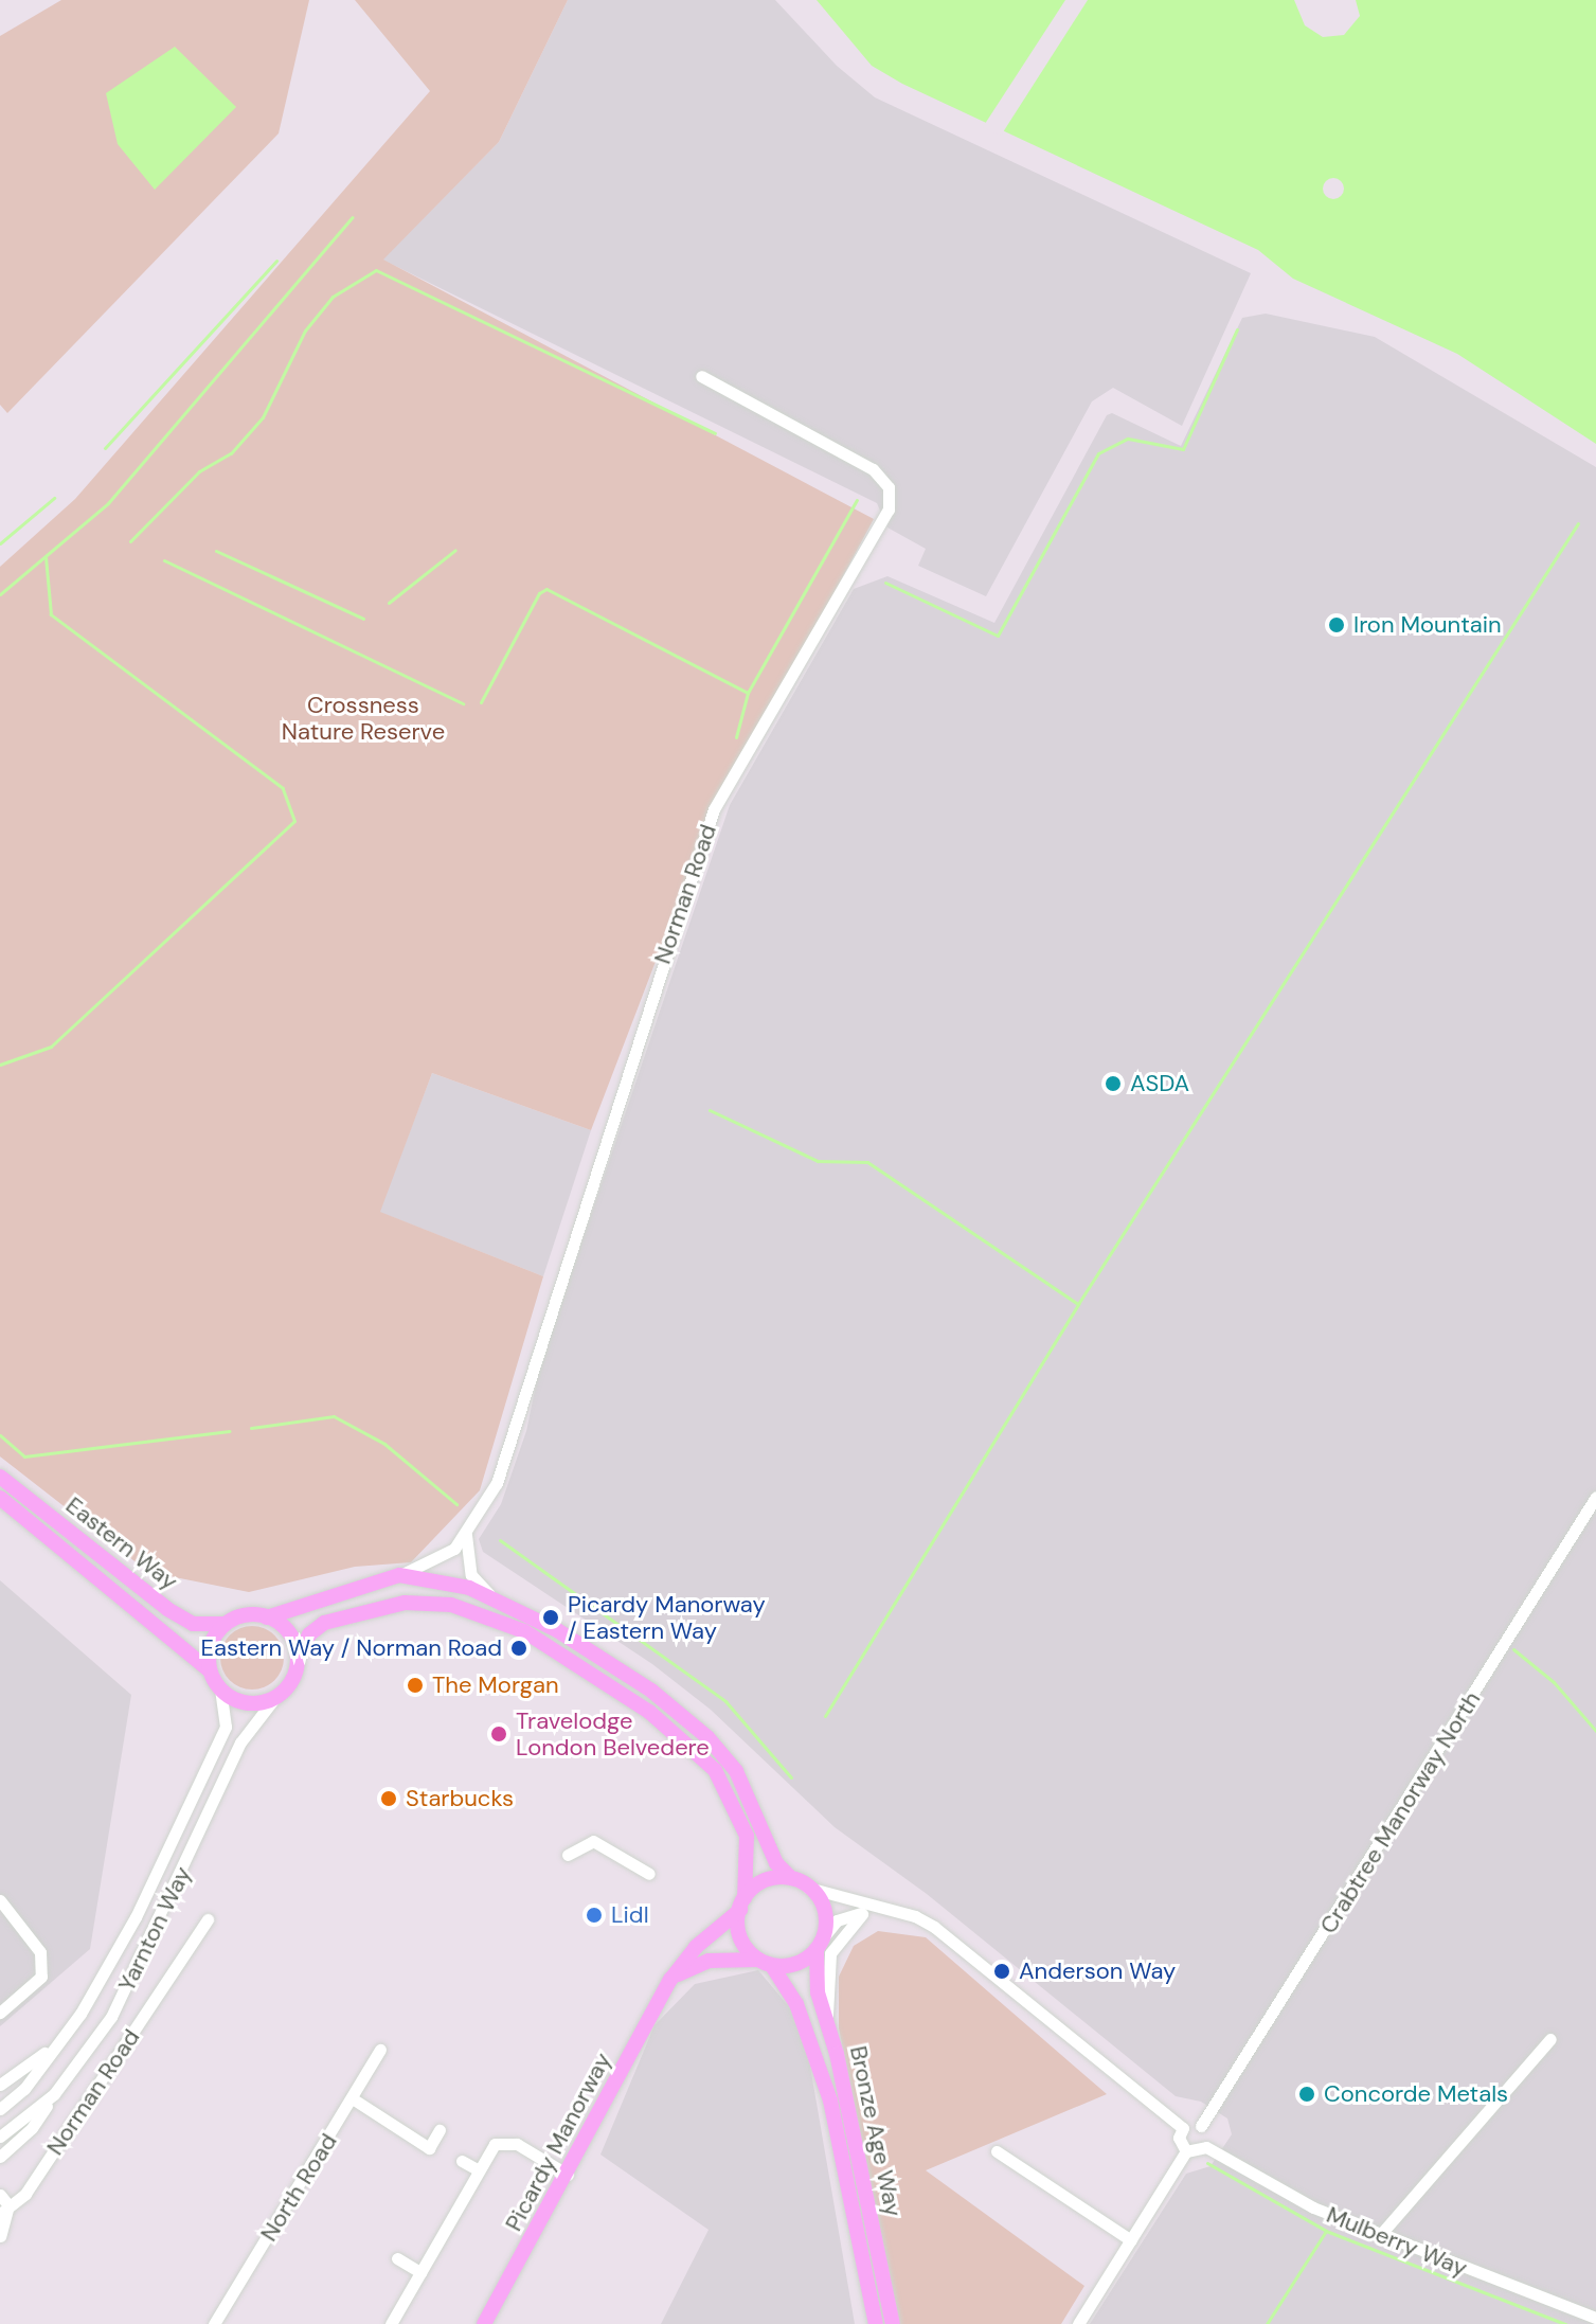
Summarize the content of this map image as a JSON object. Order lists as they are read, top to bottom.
{
  "streets": {
    "main road": ["Eastern Way", "Bronze Age Way", "Picardy Manorway"],
    "street": [
      "Norman Road",
      "Crabtree Manorway North",
      "Yarnton Way",
      "North Road",
      "Mulberry Way"
    ]
  },
  "crossings": [
    ["Eastern Way", "Yarnton Way"],
    ["Crabtree Manorway North", "Mulberry Way"],
    ["Bronze Age Way", "Picardy Manorway"]
  ],
  "parks": ["Crossness Nature Reserve"],
  "places": [
    "Iron Mountain",
    "ASDA",
    "Picardy Manorway / Eastern Way",
    "Eastern Way / Norman Road",
    "The Morgan",
    "Travelodge London Belvedere",
    "Starbucks",
    "Lidl",
    "Anderson Way",
    "Concorde Metals"
  ]
}
